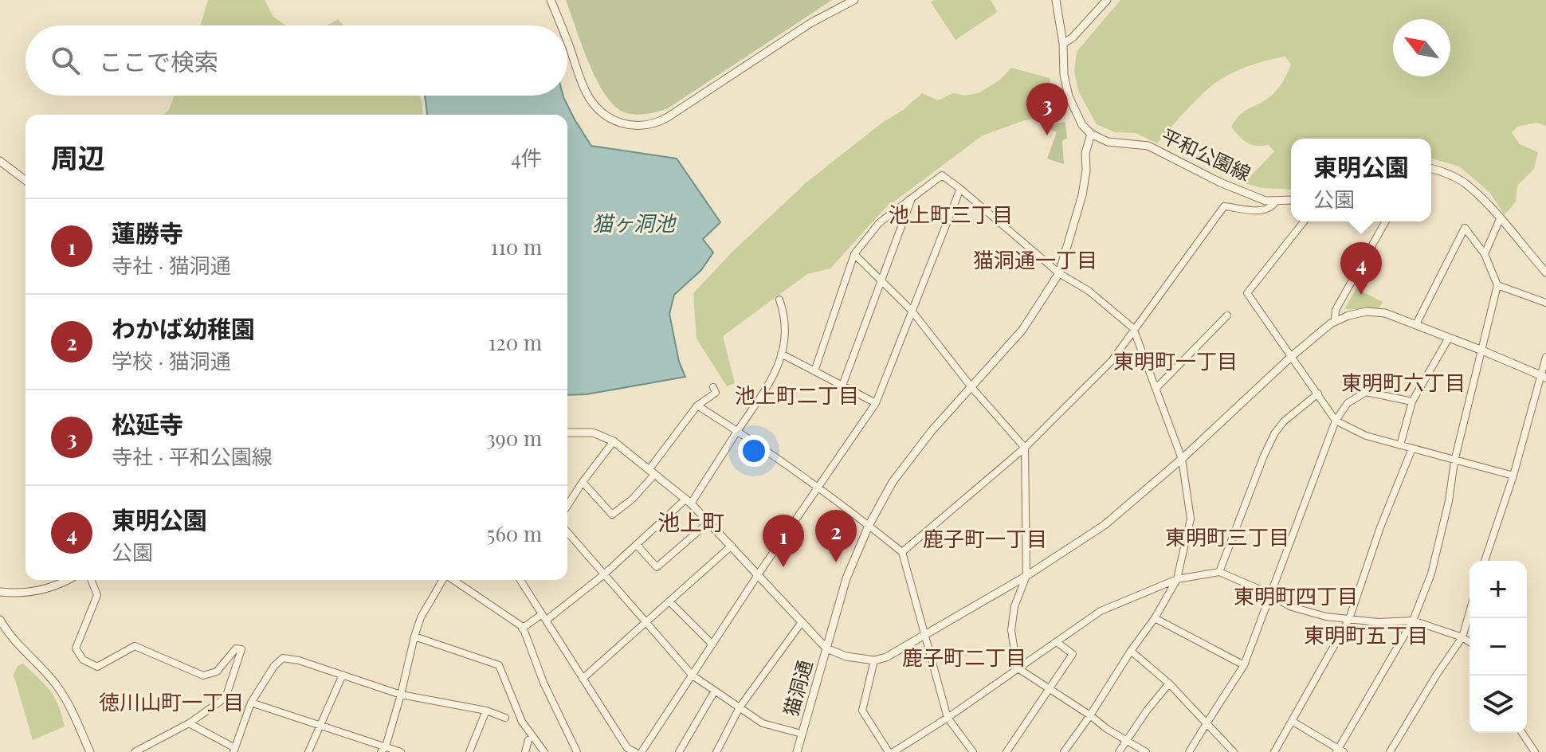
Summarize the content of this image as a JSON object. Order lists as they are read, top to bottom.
{
  "streets": {
    "street": ["平和公園線", "猫洞通"]
  },
  "districts": [
    "池上町三丁目",
    "猫洞通一丁目",
    "東明町一丁目",
    "東明町六丁目",
    "池上町二丁目",
    "池上町",
    "東明町三丁目",
    "鹿子町一丁目",
    "東明町四丁目",
    "東明町五丁目",
    "鹿子町二丁目",
    "徳川山町一丁目"
  ],
  "water": ["猫ヶ洞池"],
  "north": "top left",
  "page": {
    "search": "ここで検索",
    "pins": [
      "3",
      "4",
      "2",
      "1"
    ],
    "heading": ["周辺", "4件"],
    "popup": ["東明公園", "公園"],
    "list": [
      {
        "mark": "1",
        "name": "蓮勝寺",
        "note": "寺社 · 猫洞通",
        "value": "110 m"
      },
      {
        "mark": "2",
        "name": "わかば幼稚園",
        "note": "学校 · 猫洞通",
        "value": "120 m"
      },
      {
        "mark": "3",
        "name": "松延寺",
        "note": "寺社 · 平和公園線",
        "value": "390 m"
      },
      {
        "mark": "4",
        "name": "東明公園",
        "note": "公園",
        "value": "560 m"
      }
    ],
    "map_buttons": ["+", "−"]
  }
}
